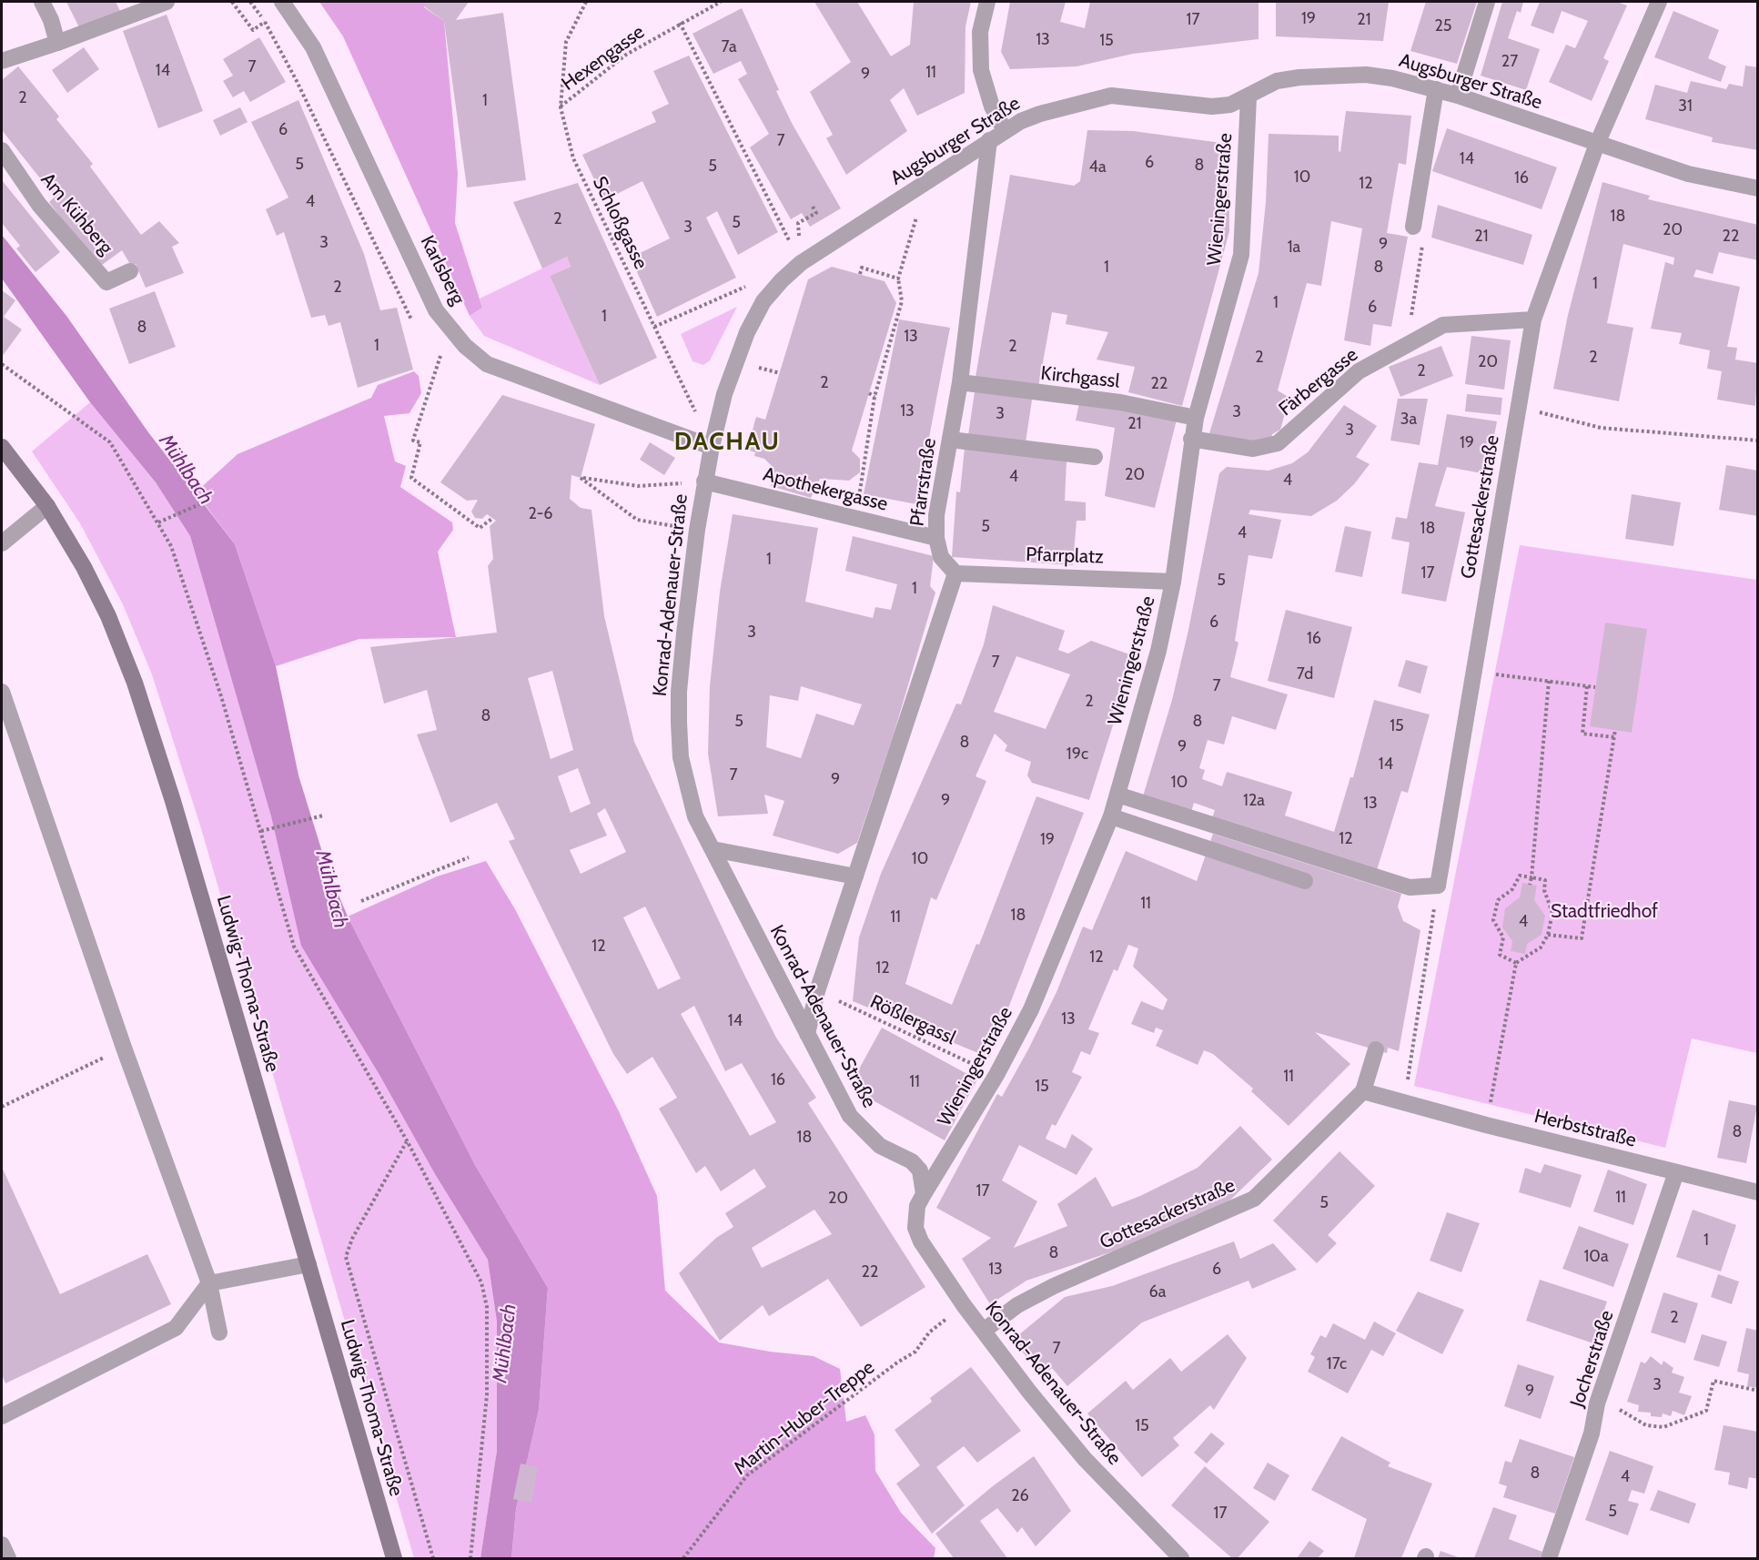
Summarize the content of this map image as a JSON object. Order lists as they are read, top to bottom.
{
  "streets": {
    "main road": ["Ludwig-Thoma-Straße"],
    "street": [
      "Augsburger Straße",
      "Wieningerstraße",
      "Am Kühberg",
      "Karlsberg",
      "Kirchgassl",
      "Färbergasse",
      "Pfarrstraße",
      "Apothekergasse",
      "Gottesackerstraße",
      "Pfarrplatz",
      "Konrad-Adenauer-Straße",
      "Herbststraße",
      "Jocherstraße"
    ],
    "path": [
      "Hexengasse",
      "Schloßgasse",
      "Rößlergassl",
      "Martin-Huber-Treppe"
    ]
  },
  "crossings": [
    ["Hexengasse", "Schloßgasse"],
    ["Augsburger Straße", "Wieningerstraße"],
    ["Augsburger Straße", "Schloßgasse"],
    ["Augsburger Straße", "Karlsberg"],
    ["Augsburger Straße", "Pfarrstraße"],
    ["Augsburger Straße", "Gottesackerstraße"],
    ["Augsburger Straße", "Konrad-Adenauer-Straße"],
    ["Wieningerstraße", "Kirchgassl"],
    ["Wieningerstraße", "Färbergasse"],
    ["Wieningerstraße", "Pfarrplatz"],
    ["Wieningerstraße", "Konrad-Adenauer-Straße"],
    ["Wieningerstraße", "Rößlergassl"],
    ["Schloßgasse", "Karlsberg"],
    ["Schloßgasse", "Konrad-Adenauer-Straße"],
    ["Karlsberg", "Konrad-Adenauer-Straße"],
    ["Kirchgassl", "Pfarrstraße"],
    ["Färbergasse", "Gottesackerstraße"],
    ["Pfarrstraße", "Apothekergasse"],
    ["Pfarrstraße", "Pfarrplatz"],
    ["Apothekergasse", "Konrad-Adenauer-Straße"],
    ["Gottesackerstraße", "Konrad-Adenauer-Straße"],
    ["Herbststraße", "Jocherstraße"]
  ],
  "districts": ["DACHAU"],
  "water": ["Mühlbach"],
  "parks": ["Stadtfriedhof"],
  "house_numbers": [
    "19",
    "17",
    "21",
    "25",
    "13",
    "15",
    "7a",
    "27",
    "7",
    "14",
    "11",
    "9",
    "2",
    "1",
    "31",
    "6",
    "7",
    "14",
    "6",
    "5",
    "8",
    "5",
    "4a",
    "10",
    "16",
    "12",
    "4",
    "18",
    "2",
    "5",
    "3",
    "20",
    "21",
    "22",
    "3",
    "9",
    "1a",
    "1",
    "8",
    "1",
    "2",
    "1",
    "6",
    "1",
    "8",
    "13",
    "1",
    "2",
    "2",
    "2",
    "20",
    "2",
    "2",
    "22",
    "13",
    "3",
    "3",
    "3a",
    "21",
    "3",
    "19",
    "20",
    "4",
    "4",
    "2-6",
    "5",
    "18",
    "4",
    "1",
    "17",
    "5",
    "1",
    "6",
    "3",
    "16",
    "7",
    "7d",
    "7",
    "2",
    "8",
    "5",
    "8",
    "15",
    "8",
    "9",
    "19c",
    "14",
    "7",
    "9",
    "10",
    "9",
    "12a",
    "13",
    "12",
    "19",
    "10",
    "11",
    "18",
    "11",
    "4",
    "12",
    "12",
    "12",
    "13",
    "14",
    "11",
    "16",
    "11",
    "15",
    "8",
    "18",
    "17",
    "11",
    "20",
    "5",
    "1",
    "8",
    "10a",
    "13",
    "6",
    "22",
    "6a",
    "2",
    "7",
    "17c",
    "3",
    "9",
    "15",
    "8",
    "4",
    "26",
    "5",
    "17"
  ]
}
